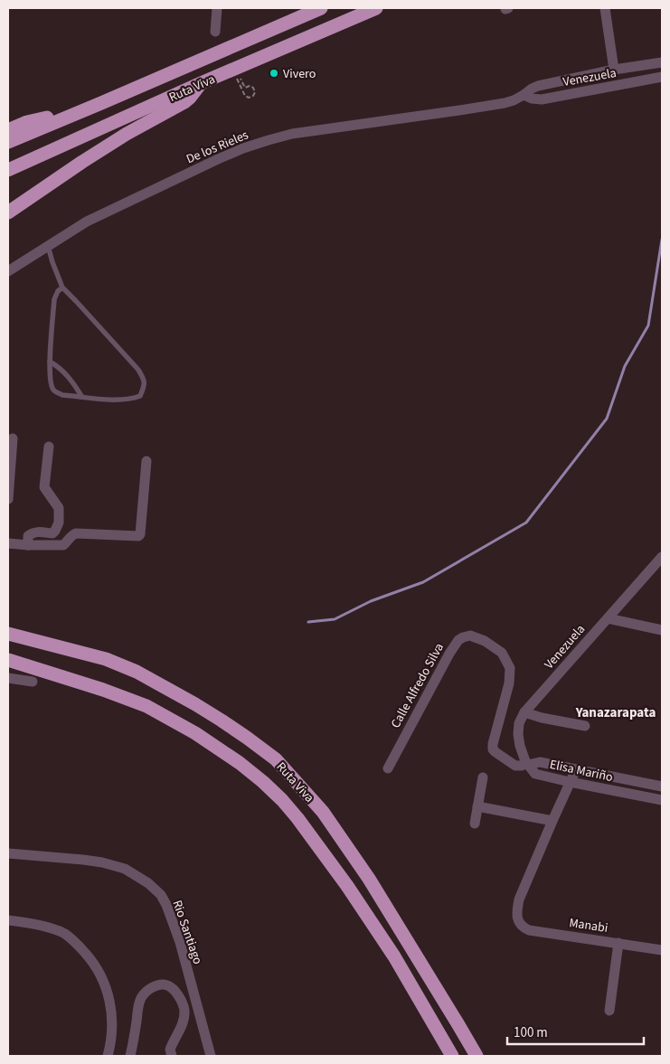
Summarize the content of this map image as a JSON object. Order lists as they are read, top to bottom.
{
  "streets": {
    "highway": ["Ruta Viva"],
    "street": [
      "Venezuela",
      "De los Rieles",
      "Calle Alfredo Silva",
      "Elisa Mariño",
      "Manabi",
      "Rio Santiago"
    ]
  },
  "crossings": [
    ["Venezuela", "De los Rieles"],
    ["Venezuela", "Calle Alfredo Silva"],
    ["Venezuela", "Elisa Mariño"],
    ["Calle Alfredo Silva", "Elisa Mariño"]
  ],
  "districts": ["Yanazarapata"],
  "places": ["Vivero"],
  "scale_bar": "100 m"
}
